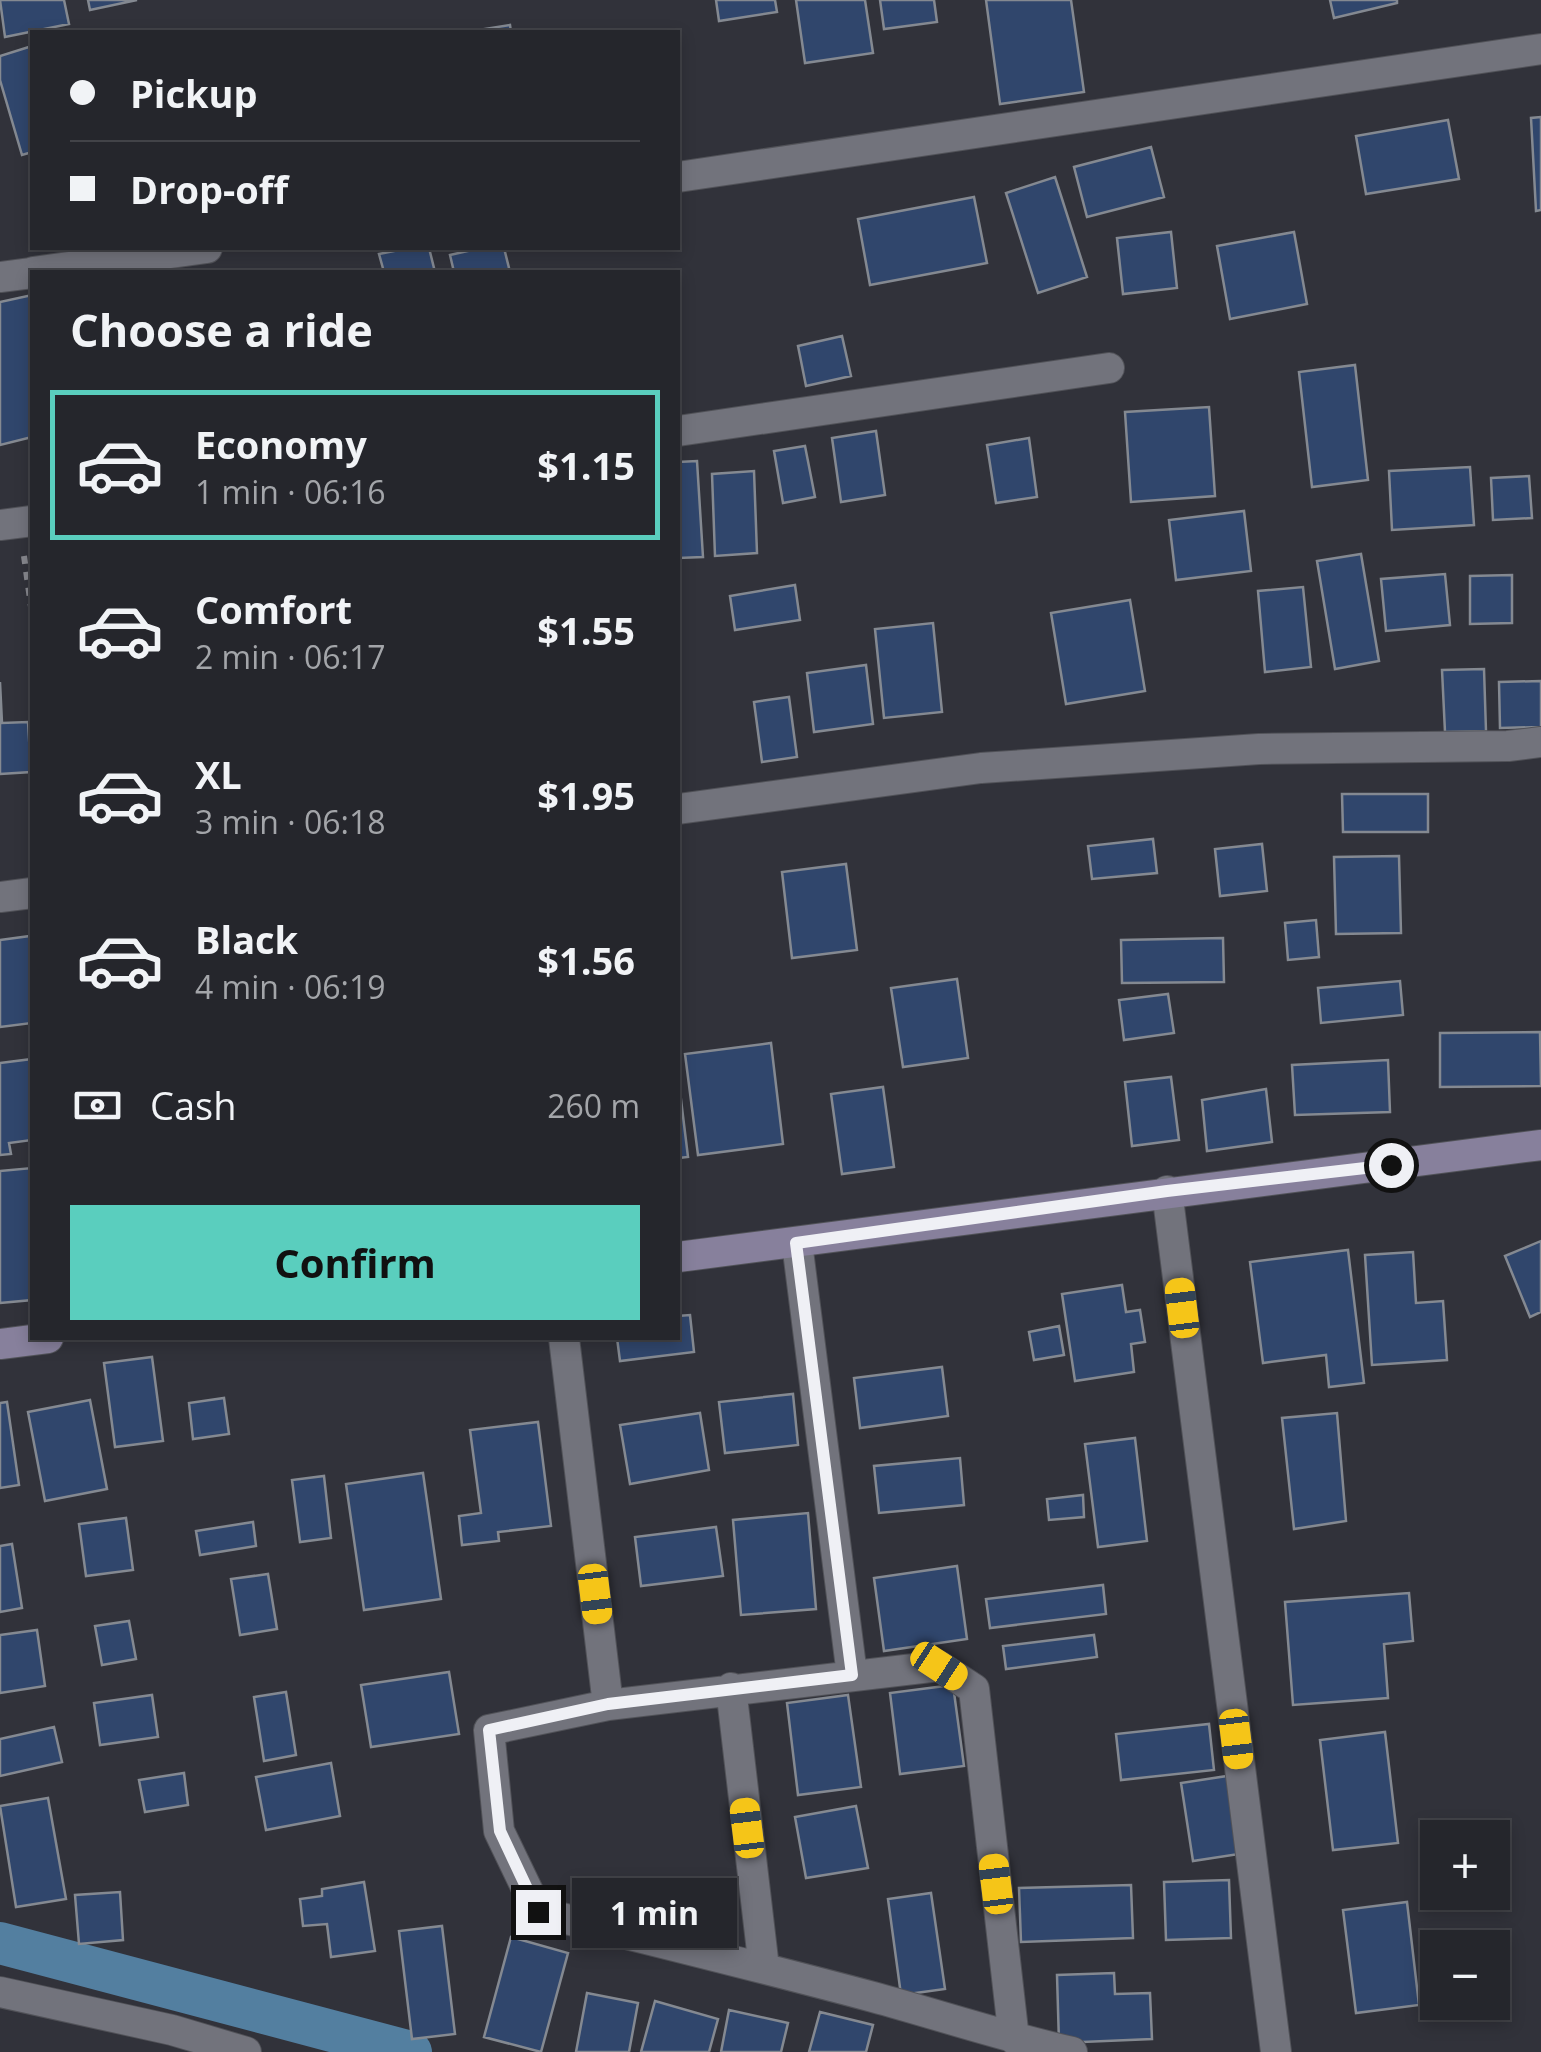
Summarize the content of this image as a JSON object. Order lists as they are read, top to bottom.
{
  "page": {
    "banner": ["Pickup", "Drop-off"],
    "heading": "Choose a ride",
    "list": [
      {
        "name": "Economy",
        "note": "1 min · 06:16",
        "value": "$1.15"
      },
      {
        "name": "Comfort",
        "note": "2 min · 06:17",
        "value": "$1.55"
      },
      {
        "name": "XL",
        "note": "3 min · 06:18",
        "value": "$1.95"
      },
      {
        "name": "Black",
        "note": "4 min · 06:19",
        "value": "$1.56"
      }
    ],
    "pay": ["Cash", "260 m"],
    "buttons": "Confirm",
    "map_buttons": ["+", "−"],
    "bubble": "1 min"
  }
}
